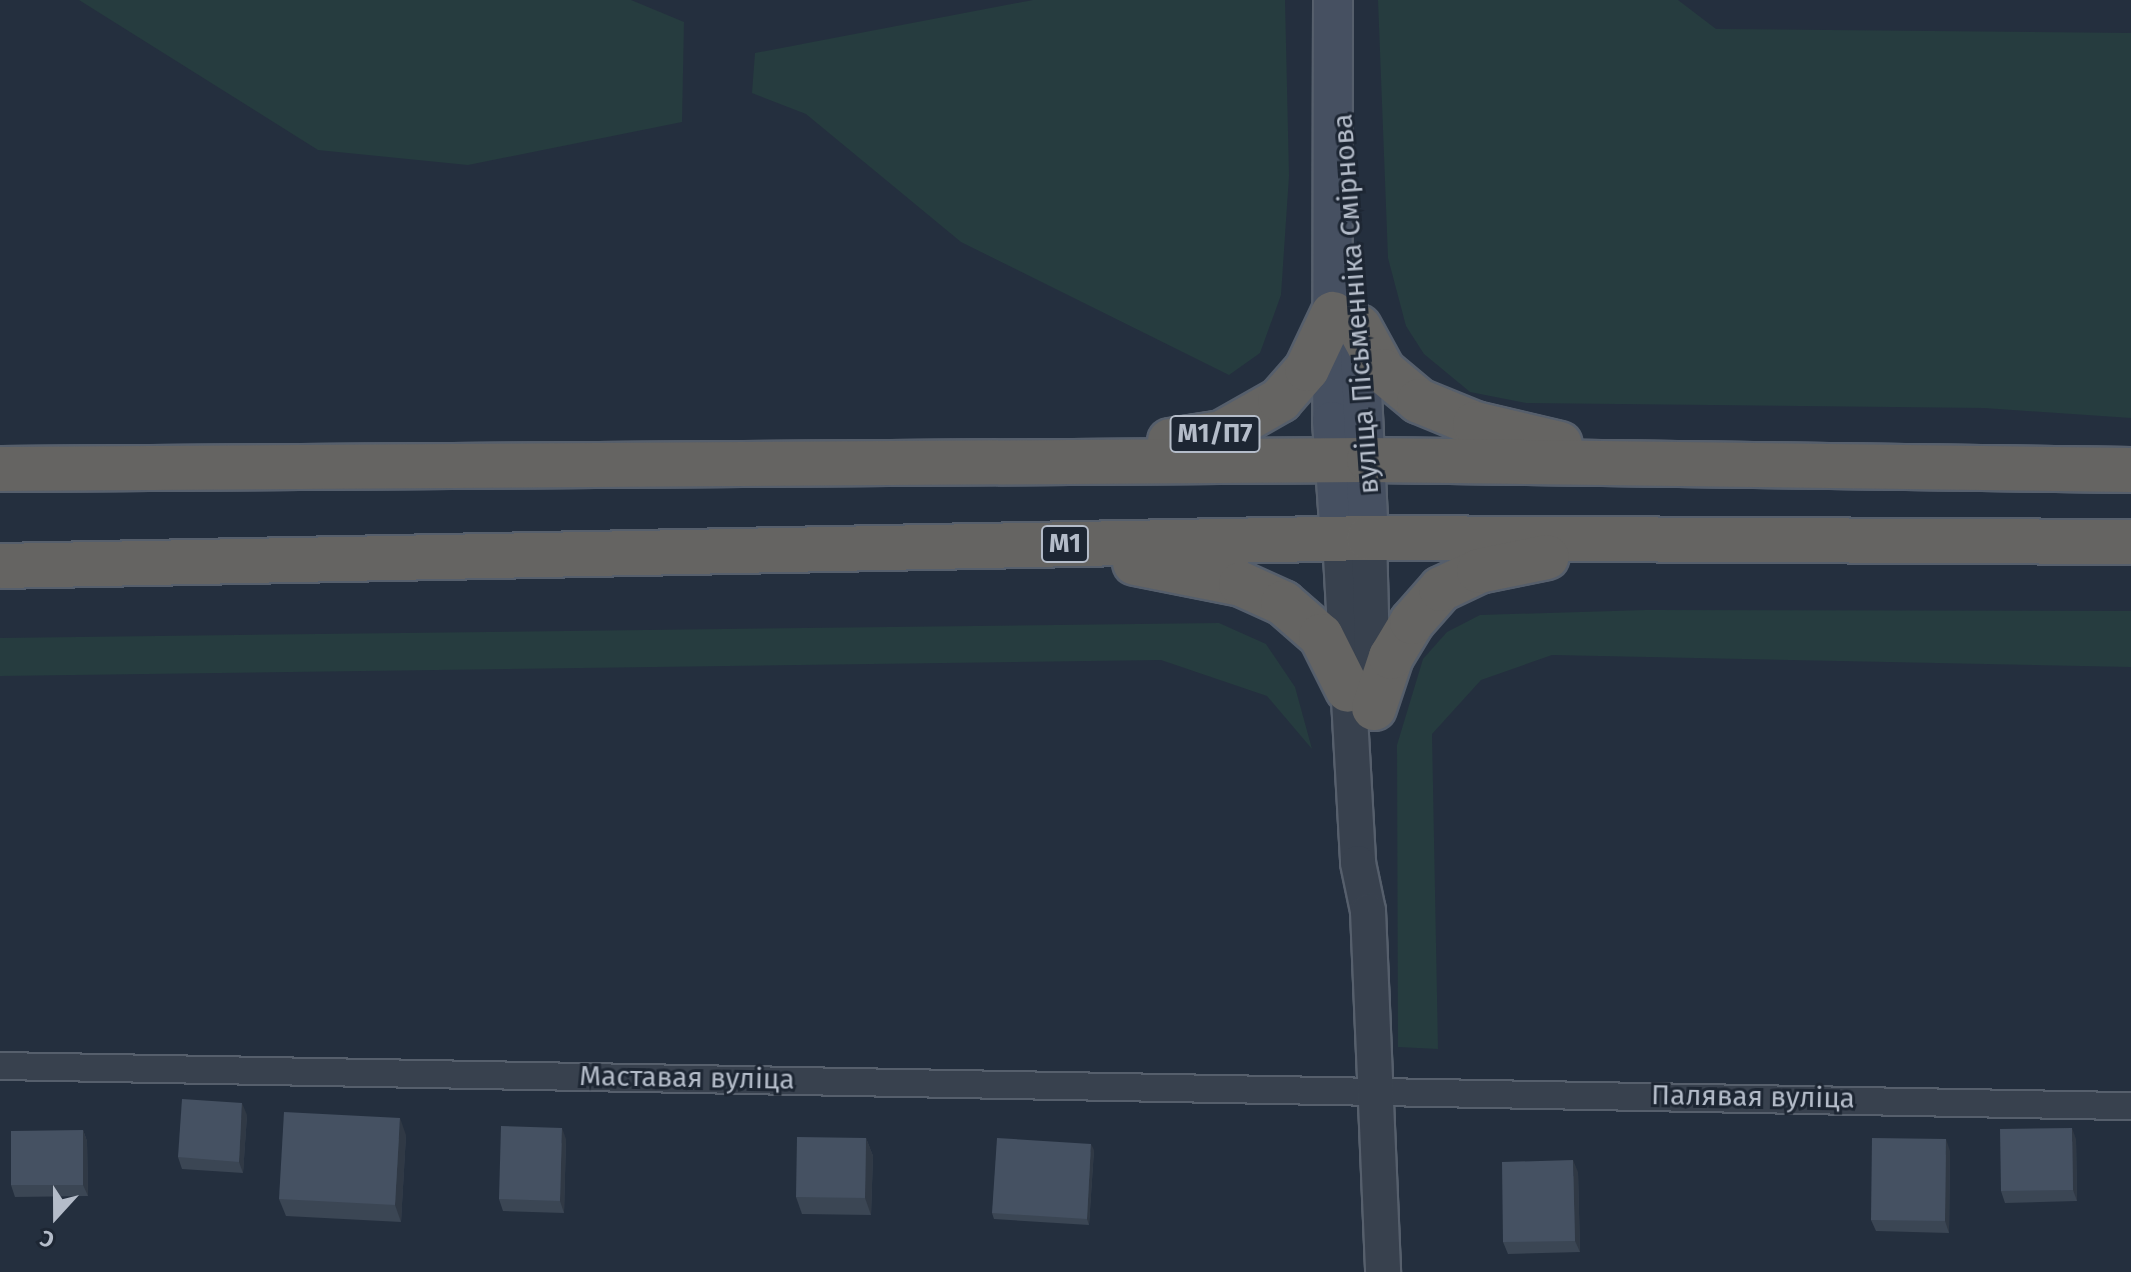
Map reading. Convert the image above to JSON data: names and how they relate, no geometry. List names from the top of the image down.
{
  "streets": {
    "highway": ["М1/П7", "М1"],
    "main road": ["вуліца Пісьменніка Смірнова"],
    "street": ["Маставая вуліца", "Палявая вуліца"]
  },
  "crossings": [
    ["вуліца Пісьменніка Смірнова", "М1/П7"],
    ["вуліца Пісьменніка Смірнова", "М1"],
    ["Маставая вуліца", "Палявая вуліца"]
  ],
  "north": "bottom"
}
